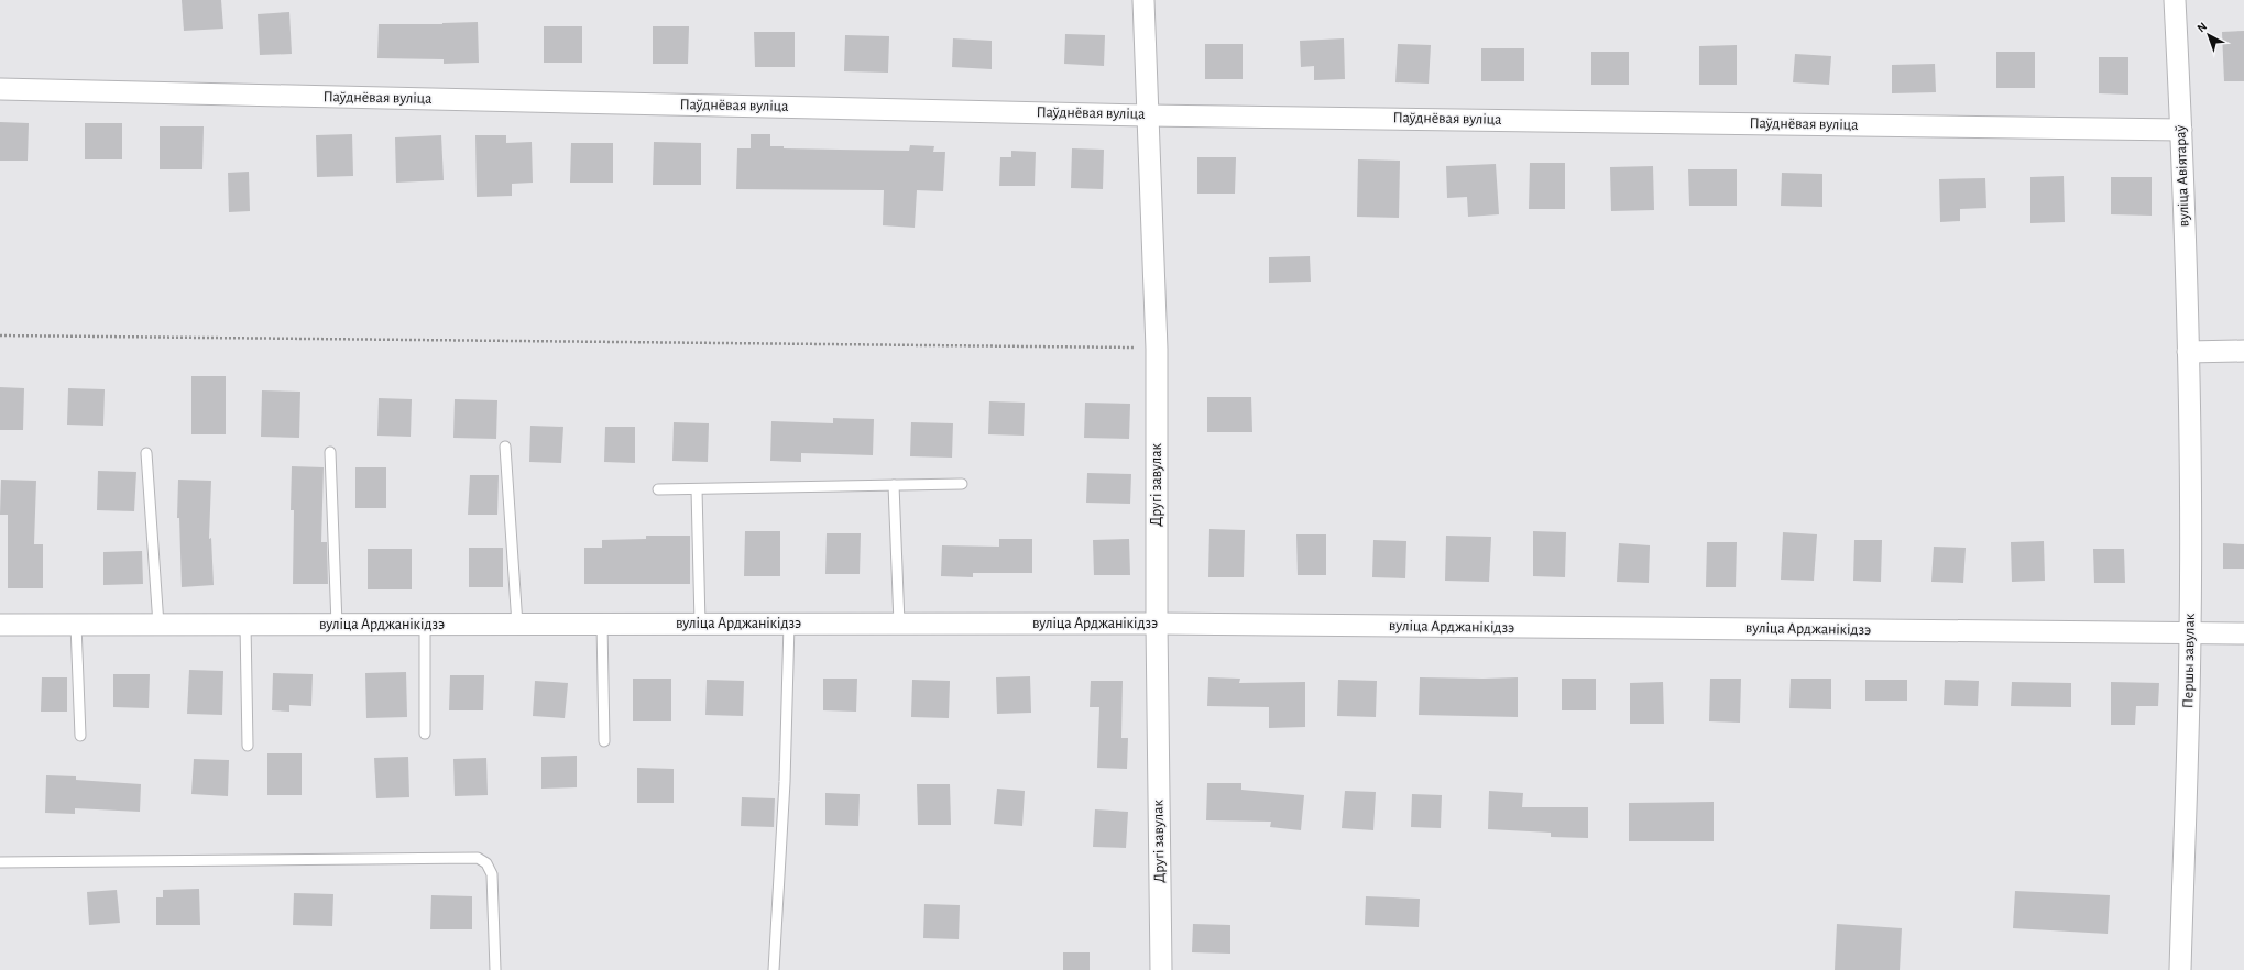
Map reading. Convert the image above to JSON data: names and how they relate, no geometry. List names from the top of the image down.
{
  "streets": {
    "street": [
      "Паўднёвая вуліца",
      "вуліца Авіятараў",
      "Другі завулак",
      "вуліца Арджанікідзэ",
      "Першы завулак"
    ]
  },
  "crossings": [
    ["Паўднёвая вуліца", "вуліца Авіятараў"],
    ["Паўднёвая вуліца", "Другі завулак"],
    ["вуліца Авіятараў", "Першы завулак"],
    ["Другі завулак", "вуліца Арджанікідзэ"],
    ["вуліца Арджанікідзэ", "Першы завулак"]
  ],
  "north": "top left"
}
